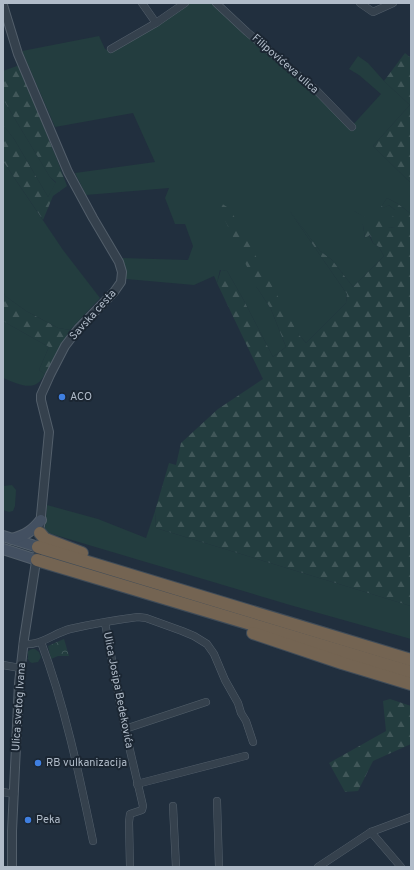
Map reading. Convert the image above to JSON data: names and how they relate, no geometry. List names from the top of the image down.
{
  "streets": {
    "street": [
      "Filipovićeva ulica",
      "Savska cesta",
      "Ulica Josipa Bedekovića",
      "Ulica svetog Ivana"
    ]
  },
  "crossings": [
    ["Savska cesta", "Ulica svetog Ivana"]
  ],
  "places": ["ACO", "RB vulkanizacija", "Peka"]
}
